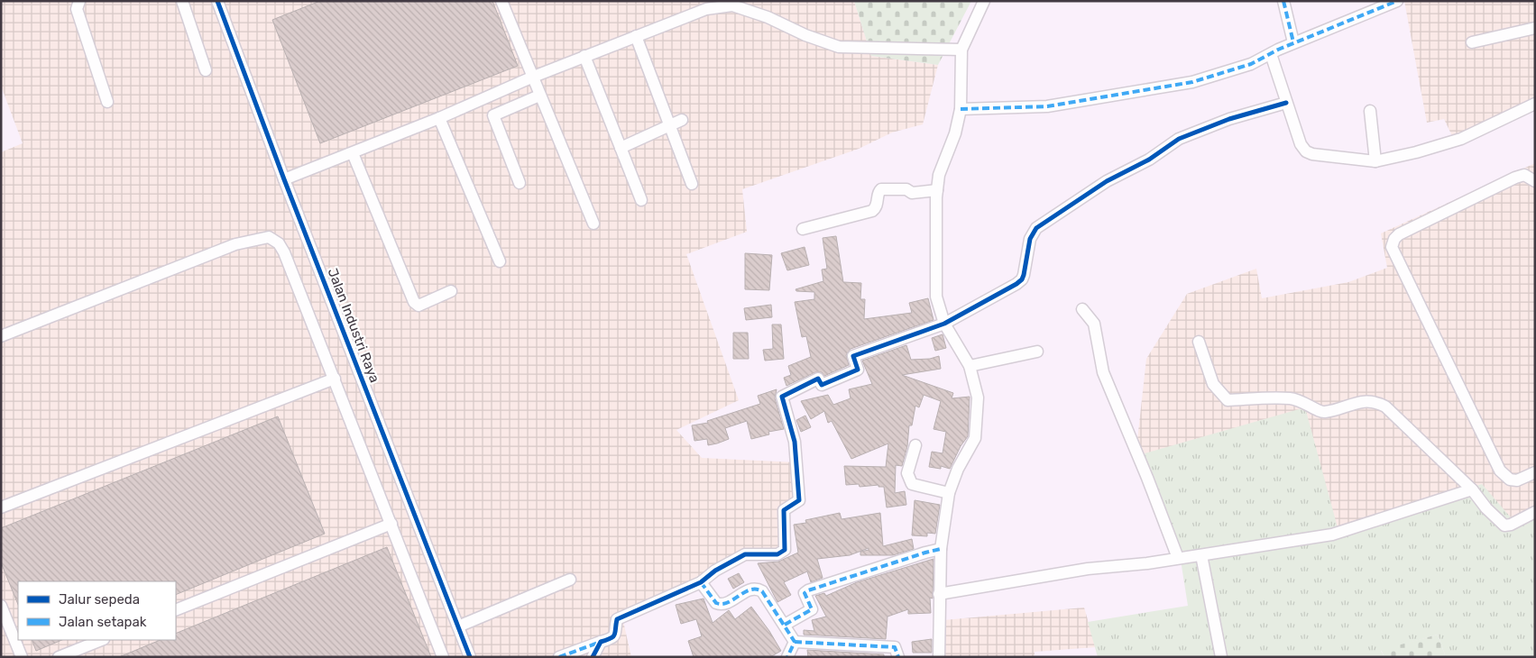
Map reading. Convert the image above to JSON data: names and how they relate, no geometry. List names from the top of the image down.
{
  "streets": {
    "street": ["Jalan Industri Raya"]
  },
  "legend": ["Jalur sepeda", "Jalan setapak"]
}
